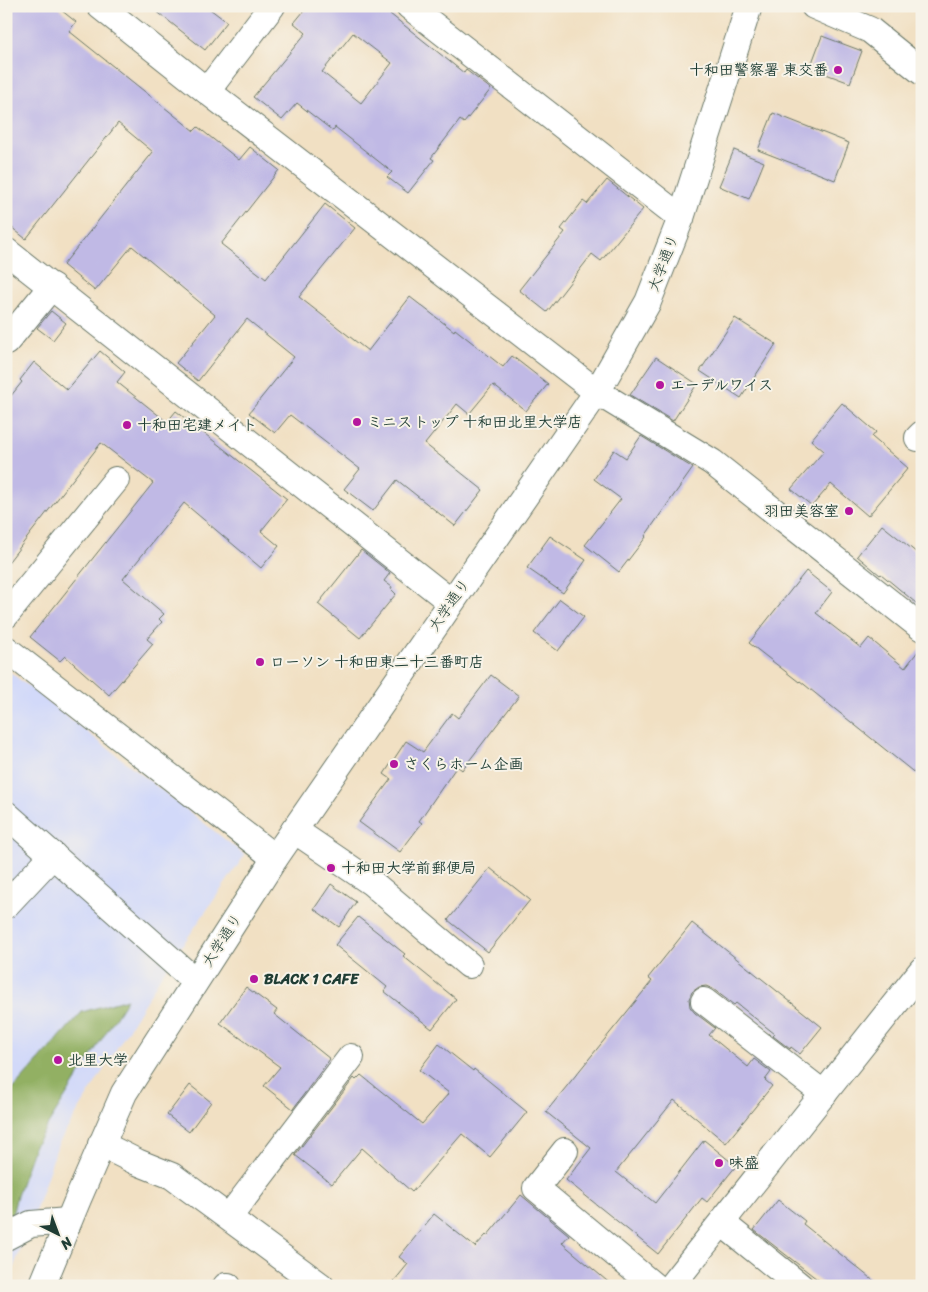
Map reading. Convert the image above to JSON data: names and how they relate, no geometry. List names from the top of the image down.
{
  "streets": {
    "street": ["大学通り"]
  },
  "places": [
    "十和田警察署 東交番",
    "エーデルワイス",
    "ミニストップ 十和田北里大学店",
    "十和田宅建メイト",
    "羽田美容室",
    "ローソン 十和田東二十三番町店",
    "さくらホーム企画",
    "十和田大学前郵便局",
    "BLACK 1 CAFE",
    "北里大学",
    "味盛"
  ],
  "north": "bottom right"
}
